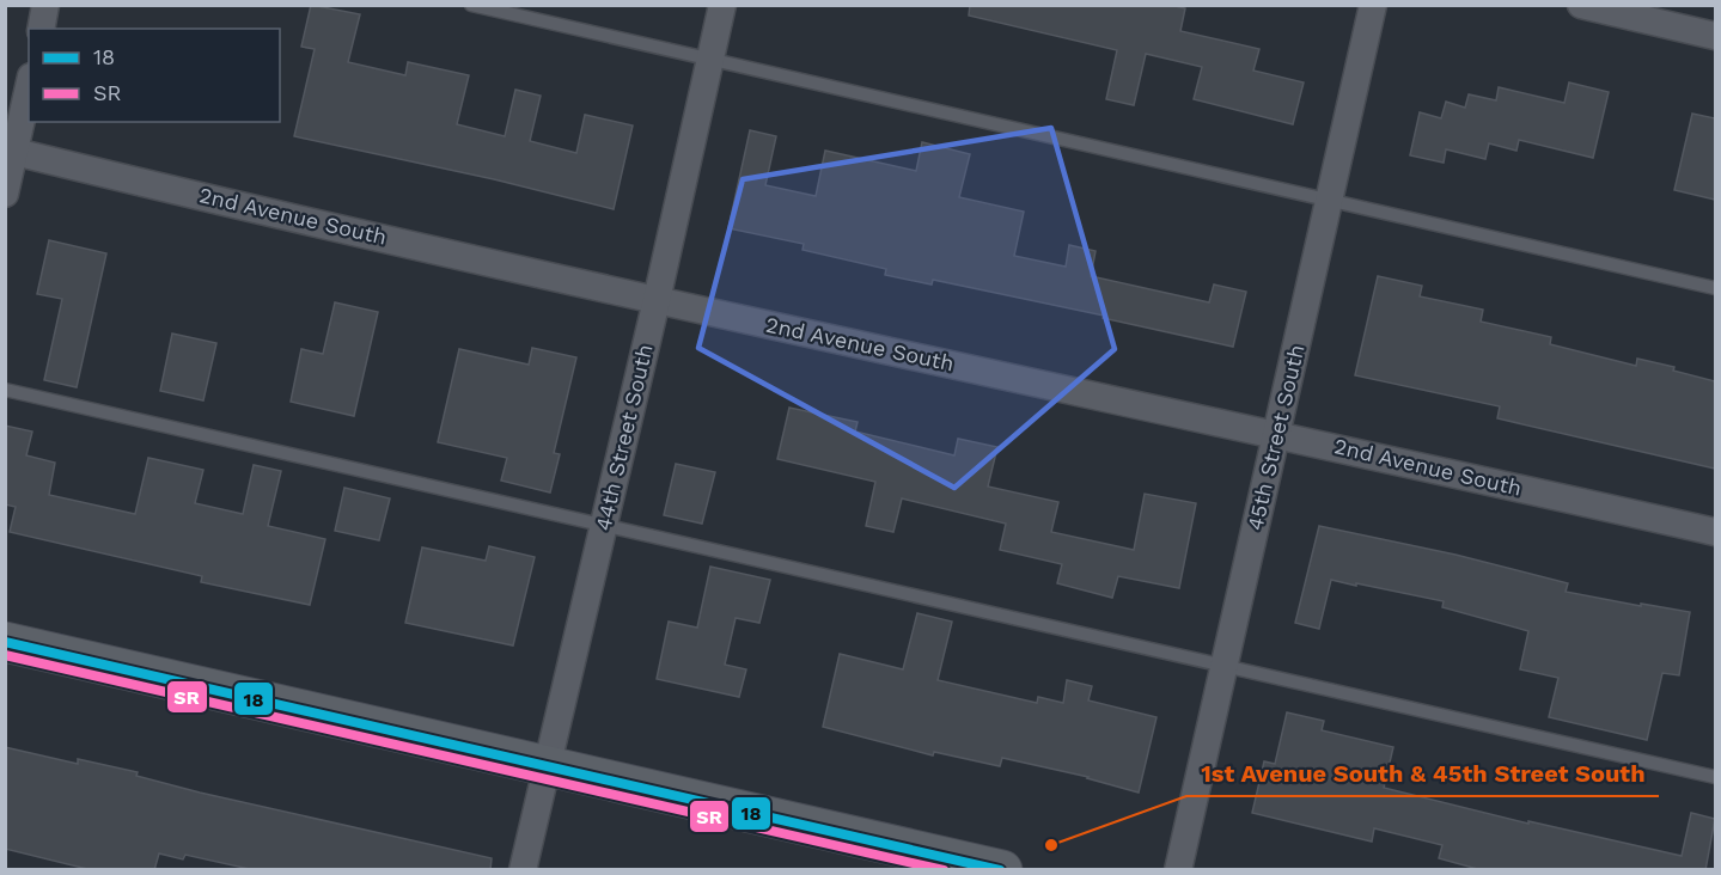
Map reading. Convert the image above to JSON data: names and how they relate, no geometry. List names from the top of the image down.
{
  "streets": {
    "street": ["2nd Avenue South", "44th Street South", "45th Street South"]
  },
  "crossings": [
    ["2nd Avenue South", "44th Street South"],
    ["2nd Avenue South", "45th Street South"]
  ],
  "places": ["1st Avenue South & 45th Street South"],
  "lines": ["transit line 18", "transit line SR"],
  "legend": ["18", "SR"]
}
